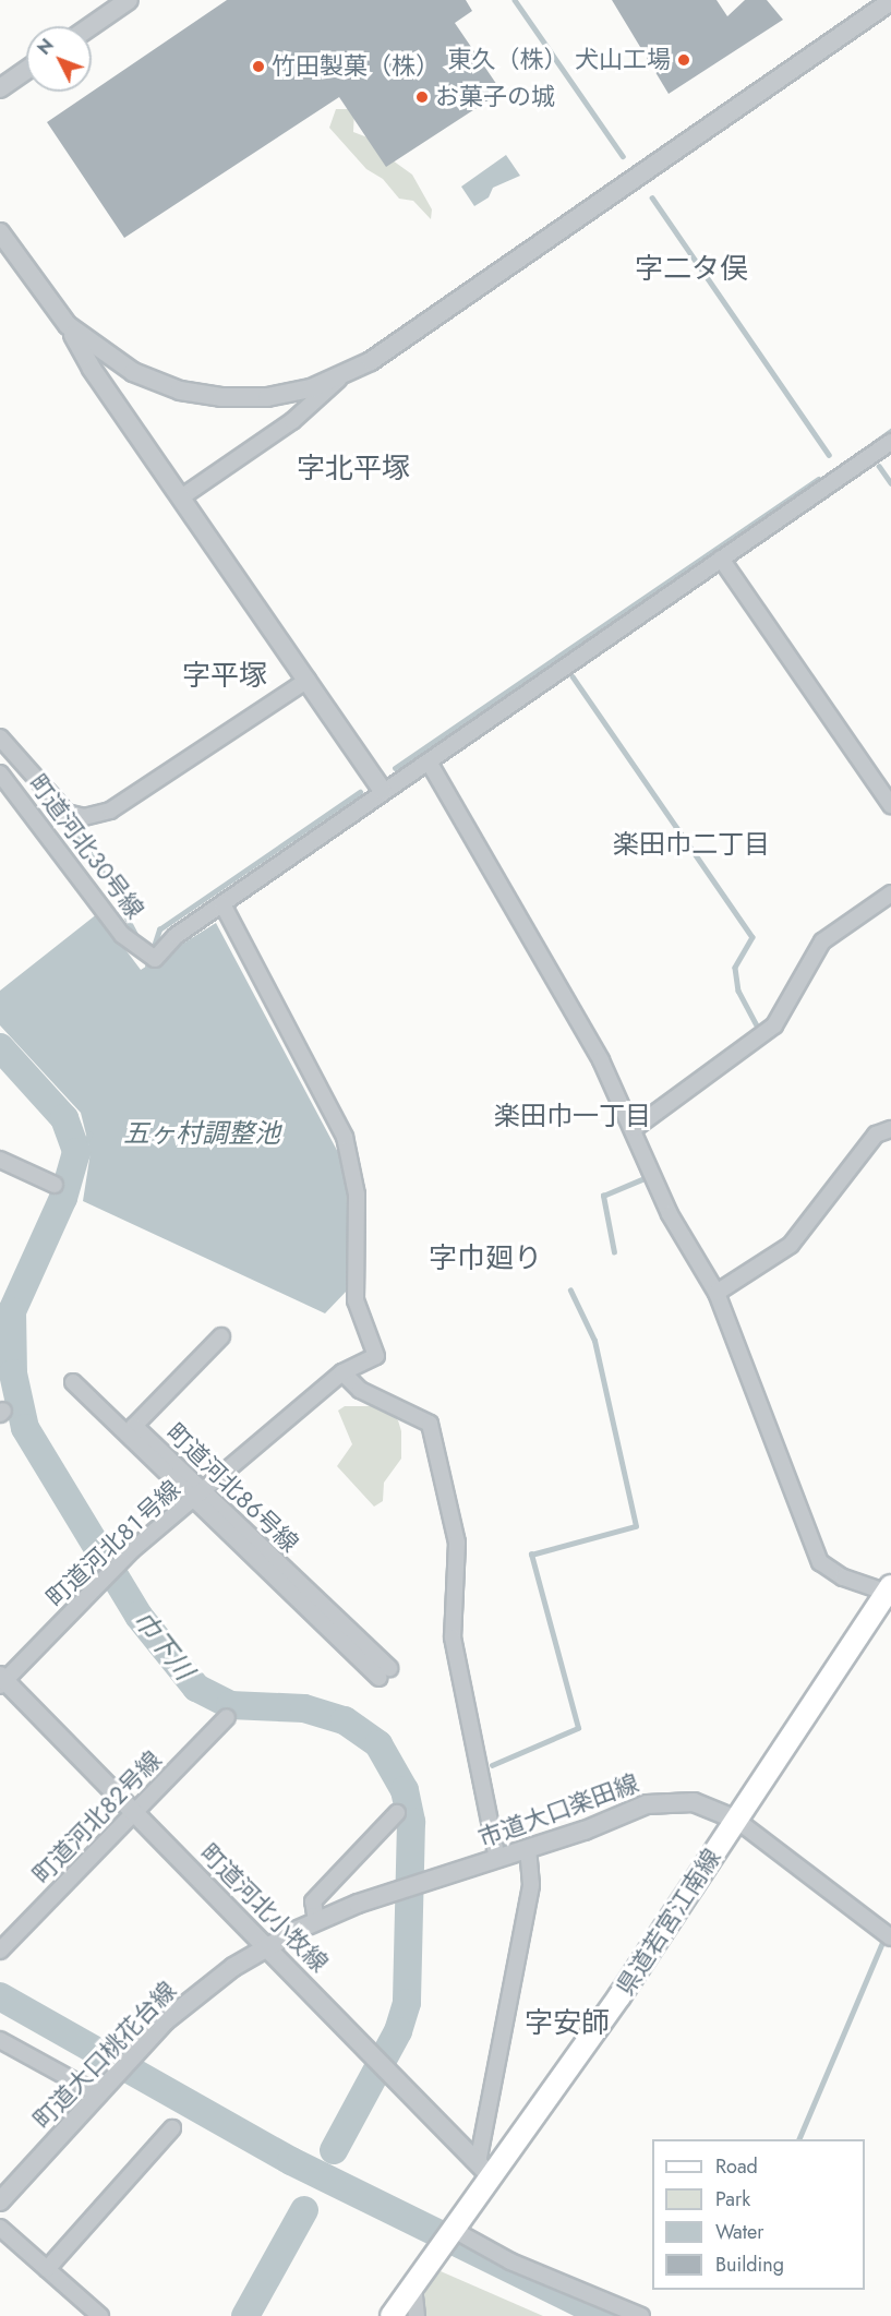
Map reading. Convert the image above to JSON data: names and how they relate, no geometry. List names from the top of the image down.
{
  "streets": {
    "main road": ["県道若宮江南線"],
    "street": [
      "町道河北３０号線",
      "町道河北８６号線",
      "町道河北８１号線",
      "市道大口楽田線",
      "町道河北８２号線",
      "町道河北小牧線",
      "町道大口桃花台線"
    ]
  },
  "crossings": [
    ["町道河北３０号線", "町道河北８１号線"],
    ["町道河北８６号線", "町道河北８１号線"],
    ["町道河北８１号線", "町道河北小牧線"],
    ["市道大口楽田線", "県道若宮江南線"],
    ["市道大口楽田線", "町道大口桃花台線"],
    ["町道河北８２号線", "町道河北小牧線"],
    ["町道河北小牧線", "県道若宮江南線"],
    ["町道河北小牧線", "町道大口桃花台線"]
  ],
  "districts": [
    "字二タ俣",
    "字北平塚",
    "字平塚",
    "楽田巾二丁目",
    "楽田巾一丁目",
    "字巾廻り",
    "字安師"
  ],
  "water": ["五ヶ村調整池", "巾下川"],
  "places": ["東久（株） 犬山工場", "竹田製菓（株）", "お菓子の城"],
  "legend": [
    "Road",
    "Park",
    "Water",
    "Building"
  ],
  "north": "top left"
}
